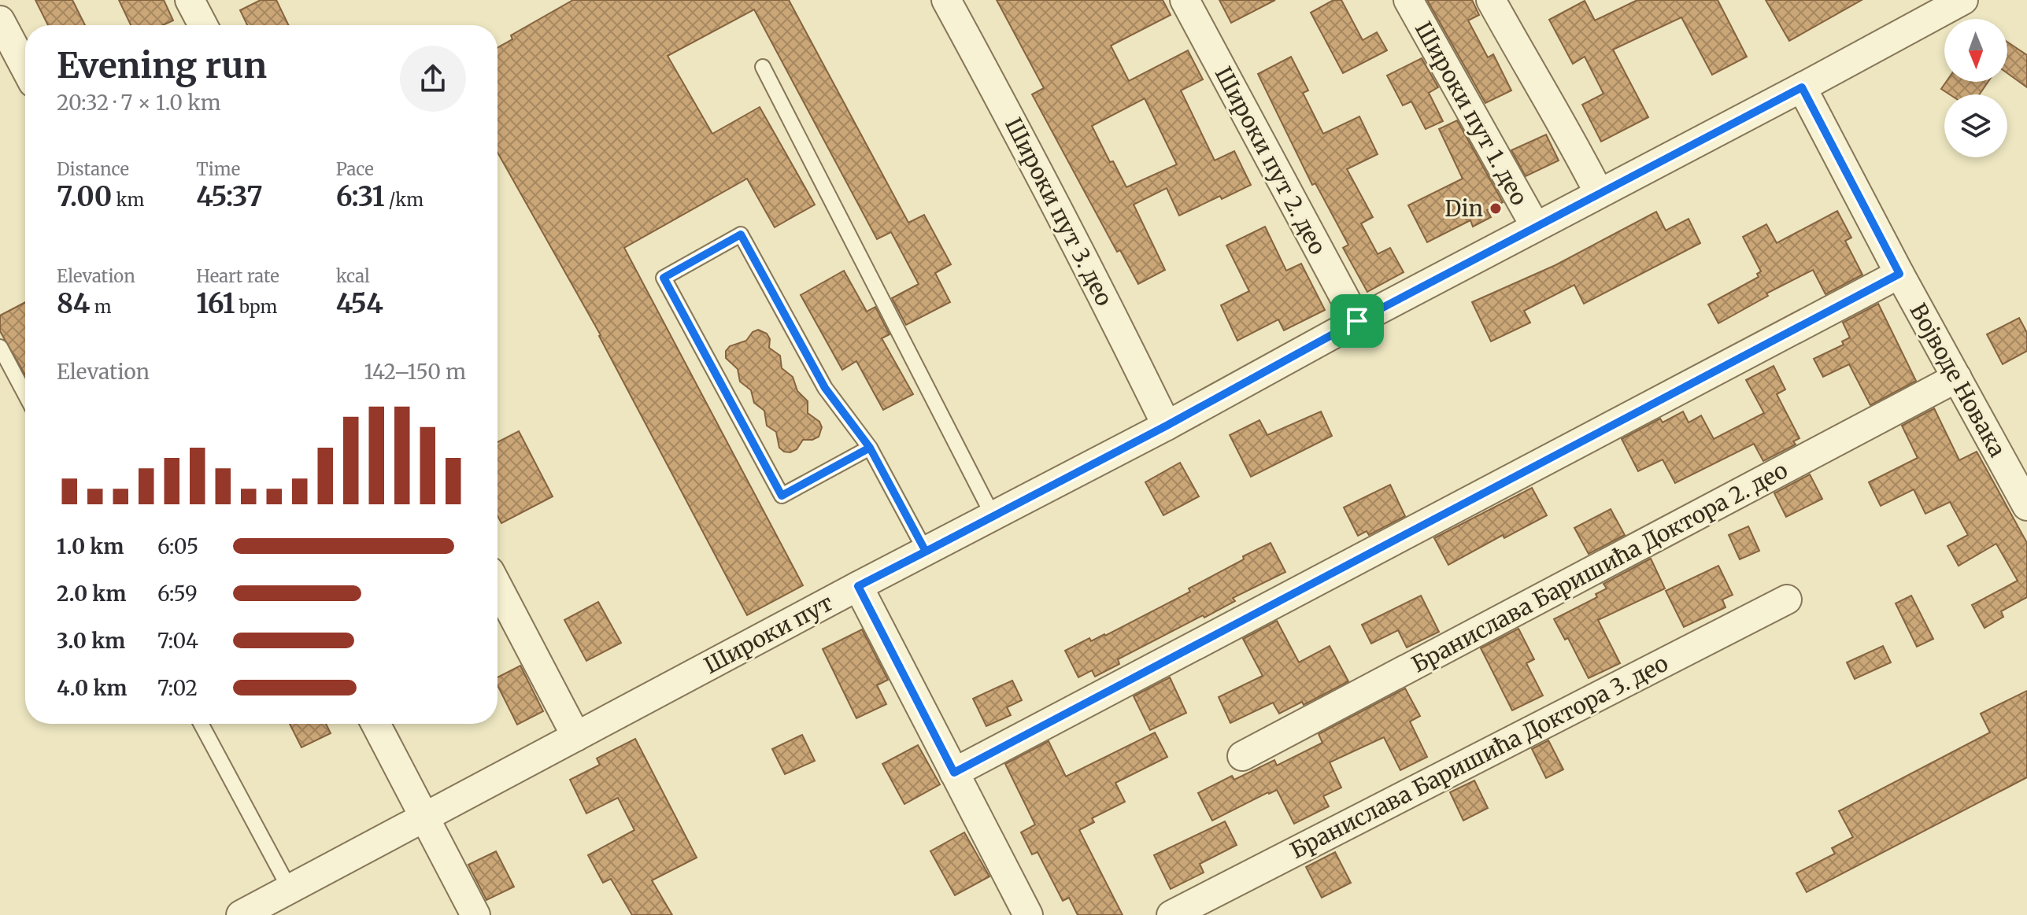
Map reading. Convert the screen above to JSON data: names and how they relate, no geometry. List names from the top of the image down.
{
  "streets": {
    "street": [
      "Широки пут 1. део",
      "Широки пут 2. део",
      "Широки пут 3. део",
      "Војводе Новака",
      "Бранислава Баришића Доктора 2. део",
      "Широки пут",
      "Бранислава Баришића Доктора 3. део"
    ]
  },
  "crossings": [
    ["Широки пут 1. део", "Широки пут"],
    ["Широки пут 2. део", "Широки пут"],
    ["Широки пут 3. део", "Широки пут"],
    ["Војводе Новака", "Бранислава Баришића Доктора 2. део"],
    ["Војводе Новака", "Широки пут"]
  ],
  "places": ["Din"],
  "north": "bottom",
  "page": {
    "heading": ["Evening run", "20:32 · 7 × 1.0 km"],
    "stats": [
      ["Distance", "7.00 km"],
      ["Time", "45:37"],
      ["Pace", "6:31 /km"],
      ["Elevation", "84 m"],
      ["Heart rate", "161 bpm"],
      ["kcal", "454"]
    ],
    "chart": ["Elevation", "142–150 m"],
    "list": [
      {
        "name": "1.0 km",
        "note": "6:05"
      },
      {
        "name": "2.0 km",
        "note": "6:59"
      },
      {
        "name": "3.0 km",
        "note": "7:04"
      },
      {
        "name": "4.0 km",
        "note": "7:02"
      }
    ]
  }
}
